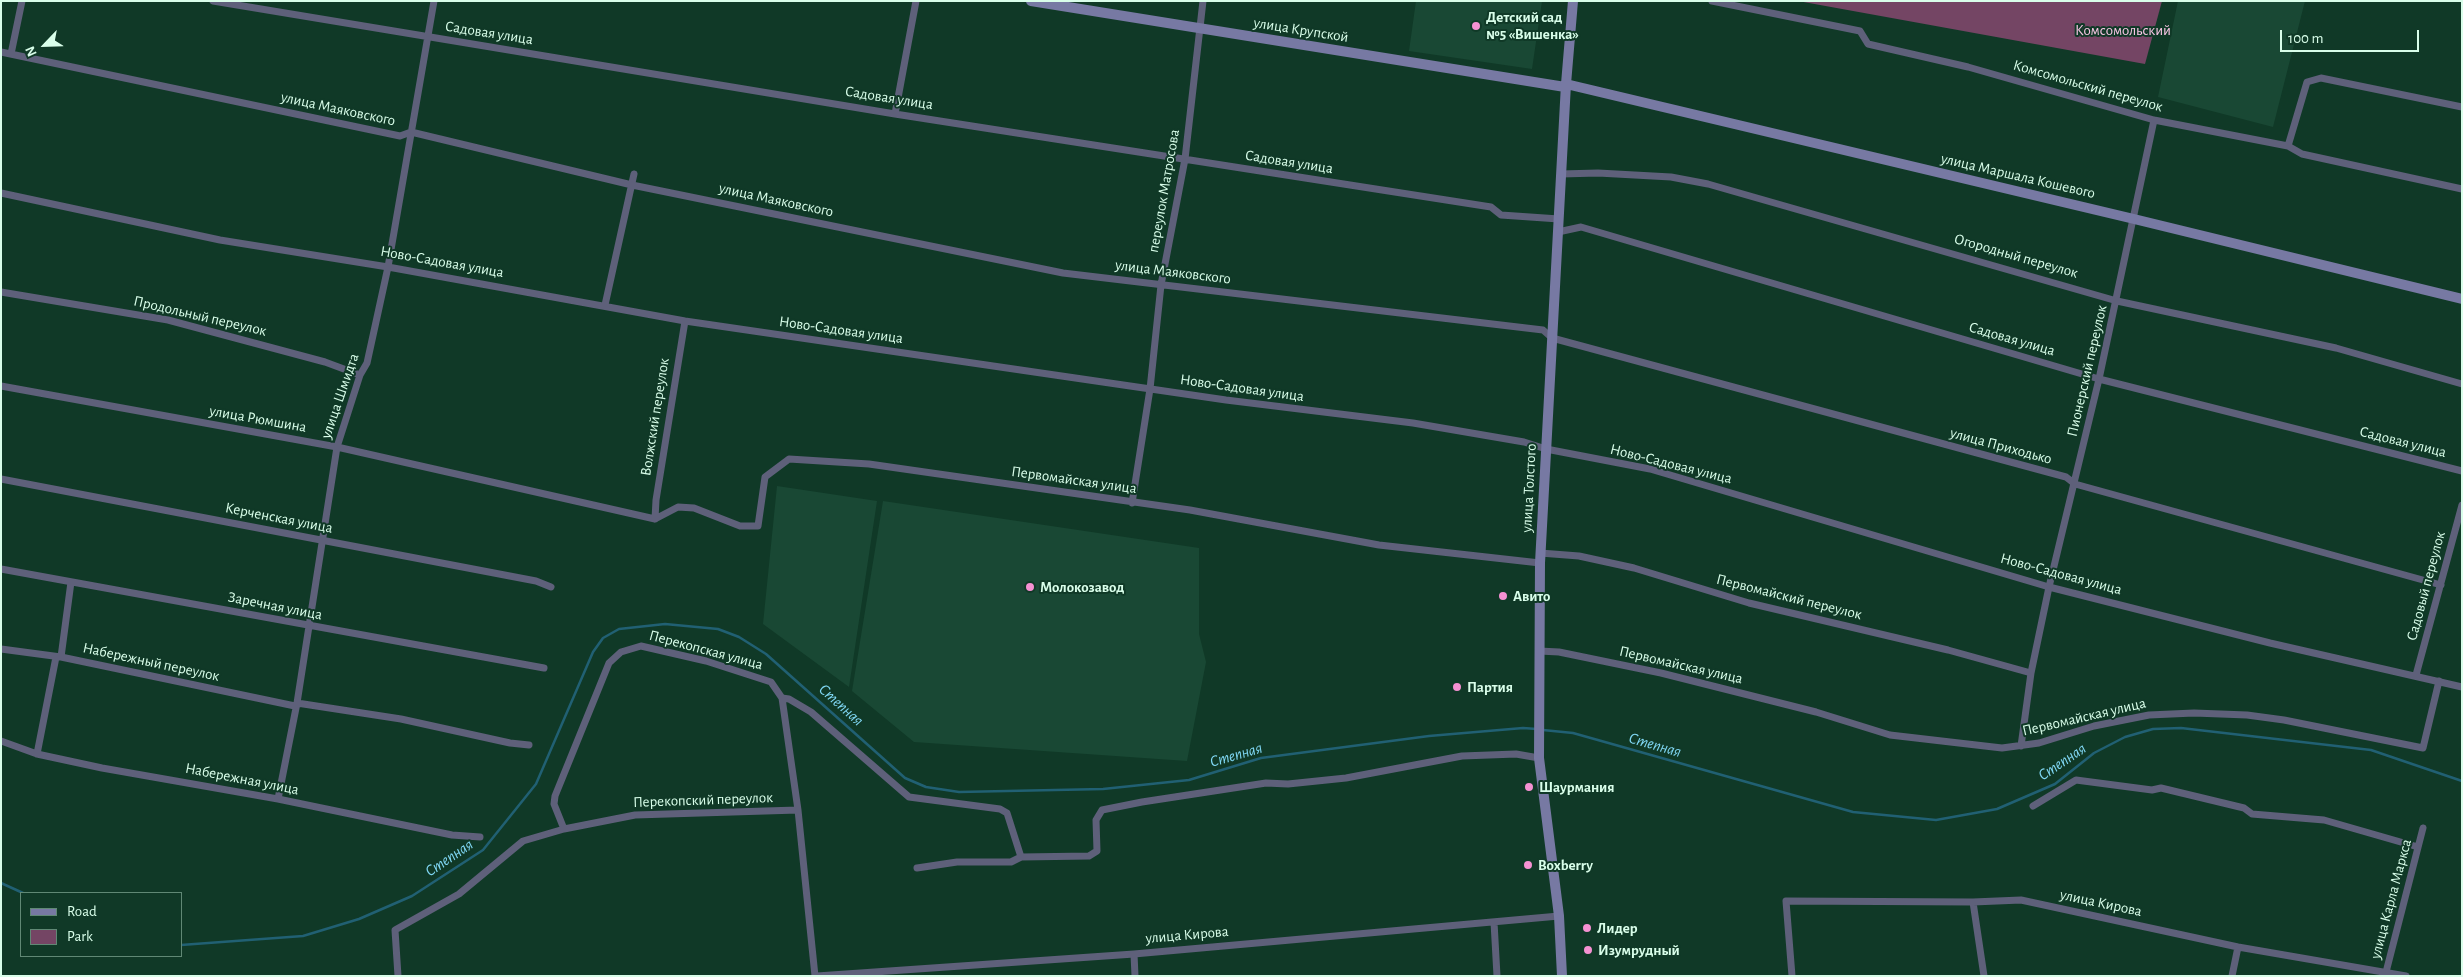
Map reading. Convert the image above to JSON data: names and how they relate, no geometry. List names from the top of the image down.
{
  "streets": {
    "main road": ["улица Крупской", "улица Маршала Кошевого", "улица Толстого"],
    "street": [
      "Садовая улица",
      "Комсомольский переулок",
      "улица Маяковского",
      "переулок Матросова",
      "Огородный переулок",
      "Ново-Садовая улица",
      "Продольный переулок",
      "Пионерский переулок",
      "улица Шмидта",
      "Волжский переулок",
      "улица Рюмшина",
      "улица Приходько",
      "Первомайская улица",
      "Керченская улица",
      "Садовый переулок",
      "Первомайский переулок",
      "Заречная улица",
      "Перекопская улица",
      "Набережный переулок",
      "Набережная улица",
      "Перекопский переулок",
      "улица Карла Маркса",
      "улица Кирова"
    ]
  },
  "crossings": [
    ["улица Крупской", "улица Маршала Кошевого"],
    ["улица Крупской", "переулок Матросова"],
    ["улица Крупской", "улица Толстого"],
    ["Садовая улица", "переулок Матросова"],
    ["Садовая улица", "Пионерский переулок"],
    ["Садовая улица", "улица Шмидта"],
    ["Садовая улица", "улица Толстого"],
    ["Комсомольский переулок", "Пионерский переулок"],
    ["улица Маяковского", "переулок Матросова"],
    ["улица Маяковского", "улица Шмидта"],
    ["улица Маяковского", "улица Приходько"],
    ["улица Маяковского", "улица Толстого"],
    ["улица Маршала Кошевого", "Пионерский переулок"],
    ["улица Маршала Кошевого", "улица Толстого"],
    ["переулок Матросова", "Ново-Садовая улица"],
    ["переулок Матросова", "Первомайская улица"],
    ["Огородный переулок", "Пионерский переулок"],
    ["Огородный переулок", "улица Толстого"],
    ["Ново-Садовая улица", "Пионерский переулок"],
    ["Ново-Садовая улица", "улица Шмидта"],
    ["Ново-Садовая улица", "Волжский переулок"],
    ["Ново-Садовая улица", "Первомайская улица"],
    ["Ново-Садовая улица", "улица Толстого"],
    ["Ново-Садовая улица", "Садовый переулок"],
    ["Продольный переулок", "улица Шмидта"],
    ["Пионерский переулок", "улица Приходько"],
    ["Пионерский переулок", "Первомайская улица"],
    ["Пионерский переулок", "Первомайский переулок"],
    ["улица Шмидта", "улица Рюмшина"],
    ["улица Шмидта", "Керченская улица"],
    ["улица Шмидта", "Заречная улица"],
    ["улица Шмидта", "Набережный переулок"],
    ["улица Шмидта", "Набережная улица"],
    ["Волжский переулок", "улица Рюмшина"],
    ["Волжский переулок", "Первомайская улица"],
    ["улица Рюмшина", "Первомайская улица"],
    ["улица Приходько", "улица Толстого"],
    ["улица Приходько", "Садовый переулок"],
    ["Первомайская улица", "улица Толстого"],
    ["Первомайская улица", "Первомайский переулок"],
    ["улица Толстого", "Первомайский переулок"],
    ["улица Толстого", "улица Кирова"],
    ["Перекопская улица", "Перекопский переулок"],
    ["улица Карла Маркса", "улица Кирова"]
  ],
  "water": ["Степная"],
  "parks": ["Комсомольский"],
  "places": [
    "Детский сад №5 «Вишенка»",
    "Молокозавод",
    "Авито",
    "Партия",
    "Шаурмания",
    "Boxberry",
    "Лидер",
    "Изумрудный"
  ],
  "legend": ["Road", "Park"],
  "scale_bar": "100 m",
  "north": "bottom left"
}
